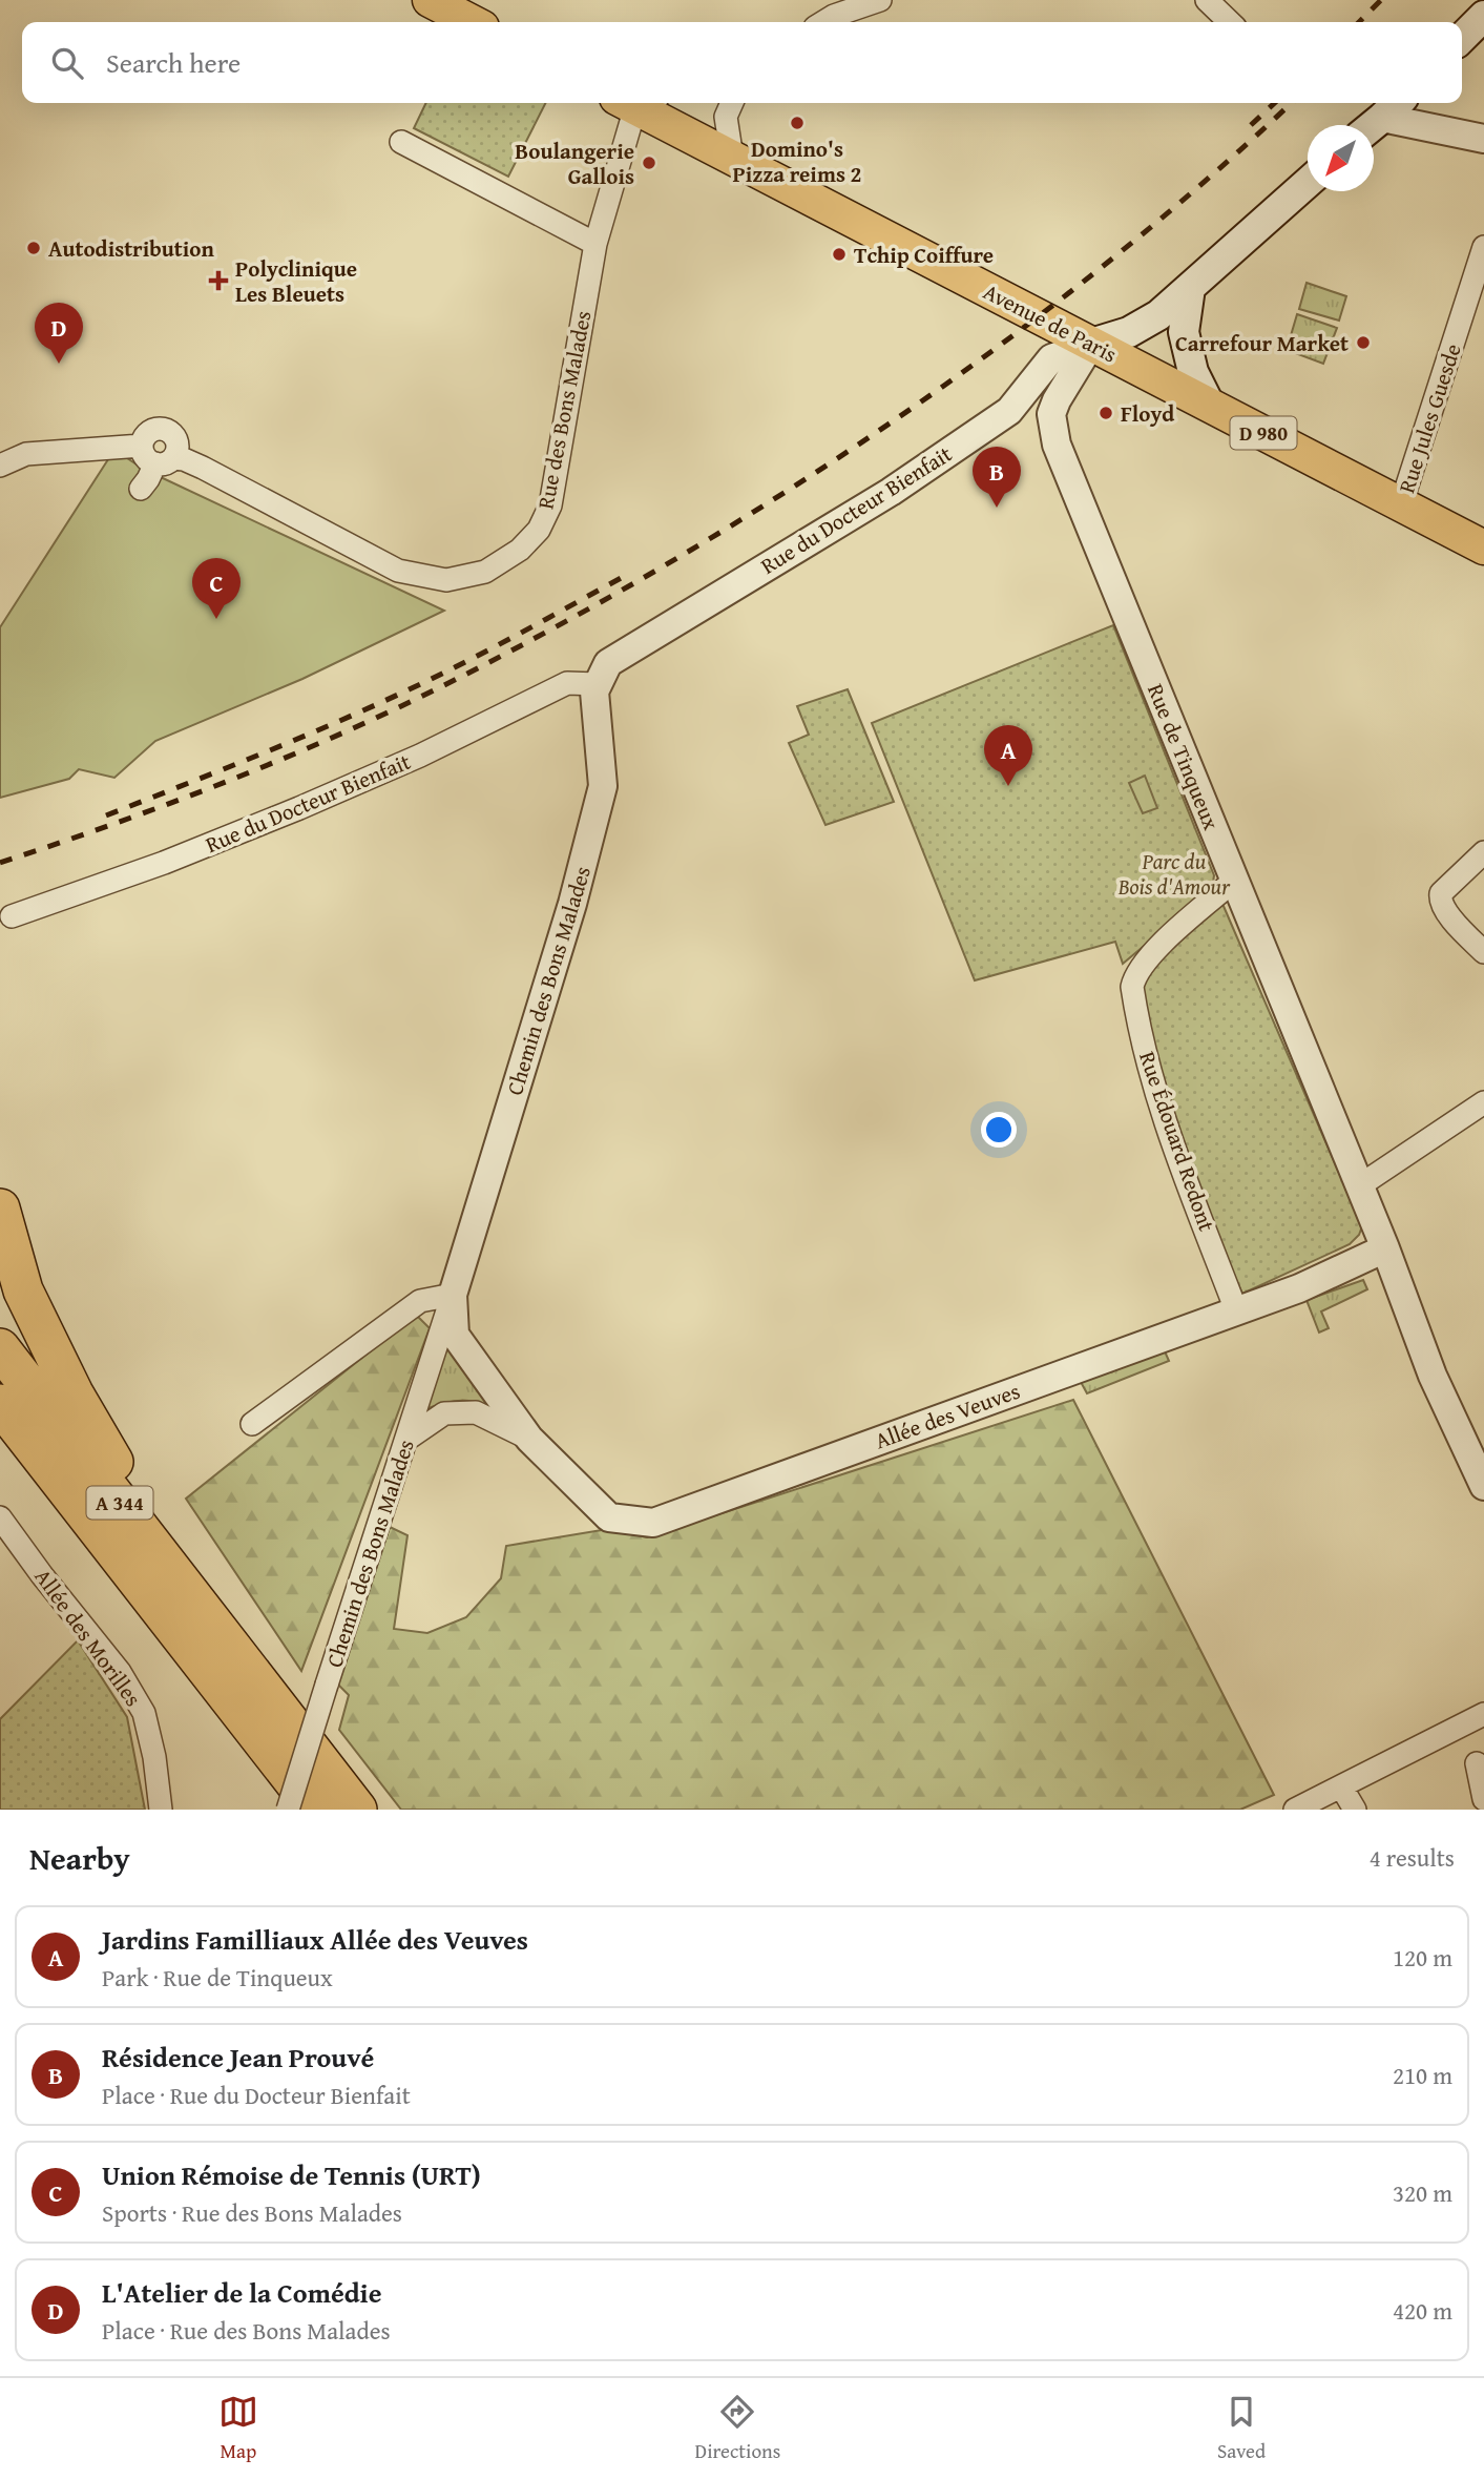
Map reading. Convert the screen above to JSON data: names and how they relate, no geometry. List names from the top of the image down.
{
  "streets": {
    "highway": ["A 344"],
    "main road": ["Avenue de Paris", "D 980"],
    "street": [
      "Rue des Bons Malades",
      "Rue Jules Guesde",
      "Rue du Docteur Bienfait",
      "Rue de Tinqueux",
      "Chemin des Bons Malades",
      "Rue Édouard Redont",
      "Allée des Veuves",
      "Allée des Morilles"
    ]
  },
  "crossings": [
    ["Avenue de Paris", "Rue Jules Guesde"],
    ["Avenue de Paris", "Rue du Docteur Bienfait"],
    ["Rue du Docteur Bienfait", "Chemin des Bons Malades"],
    ["Rue de Tinqueux", "Rue Édouard Redont"],
    ["Rue de Tinqueux", "Allée des Veuves"],
    ["Chemin des Bons Malades", "Allée des Veuves"],
    ["Rue Édouard Redont", "Allée des Veuves"]
  ],
  "parks": ["Parc du Bois d'Amour"],
  "places": {
    "other": [
      "Domino's Pizza reims 2",
      "Boulangerie Gallois",
      "Autodistribution",
      "Tchip Coiffure",
      "Carrefour Market",
      "Floyd"
    ],
    "health": ["Polyclinique Les Bleuets"]
  },
  "north": "bottom left",
  "page": {
    "search": "Search here",
    "pins": [
      "D",
      "B",
      "C",
      "A"
    ],
    "heading": ["Nearby", "4 results"],
    "list": [
      {
        "mark": "A",
        "name": "Jardins Familliaux Allée des Veuves",
        "note": "Park · Rue de Tinqueux",
        "value": "120 m"
      },
      {
        "mark": "B",
        "name": "Résidence Jean Prouvé",
        "note": "Place · Rue du Docteur Bienfait",
        "value": "210 m"
      },
      {
        "mark": "C",
        "name": "Union Rémoise de Tennis (URT)",
        "note": "Sports · Rue des Bons Malades",
        "value": "320 m"
      },
      {
        "mark": "D",
        "name": "L'Atelier de la Comédie",
        "note": "Place · Rue des Bons Malades",
        "value": "420 m"
      }
    ],
    "nav": ["Map", "Directions", "Saved"]
  }
}
